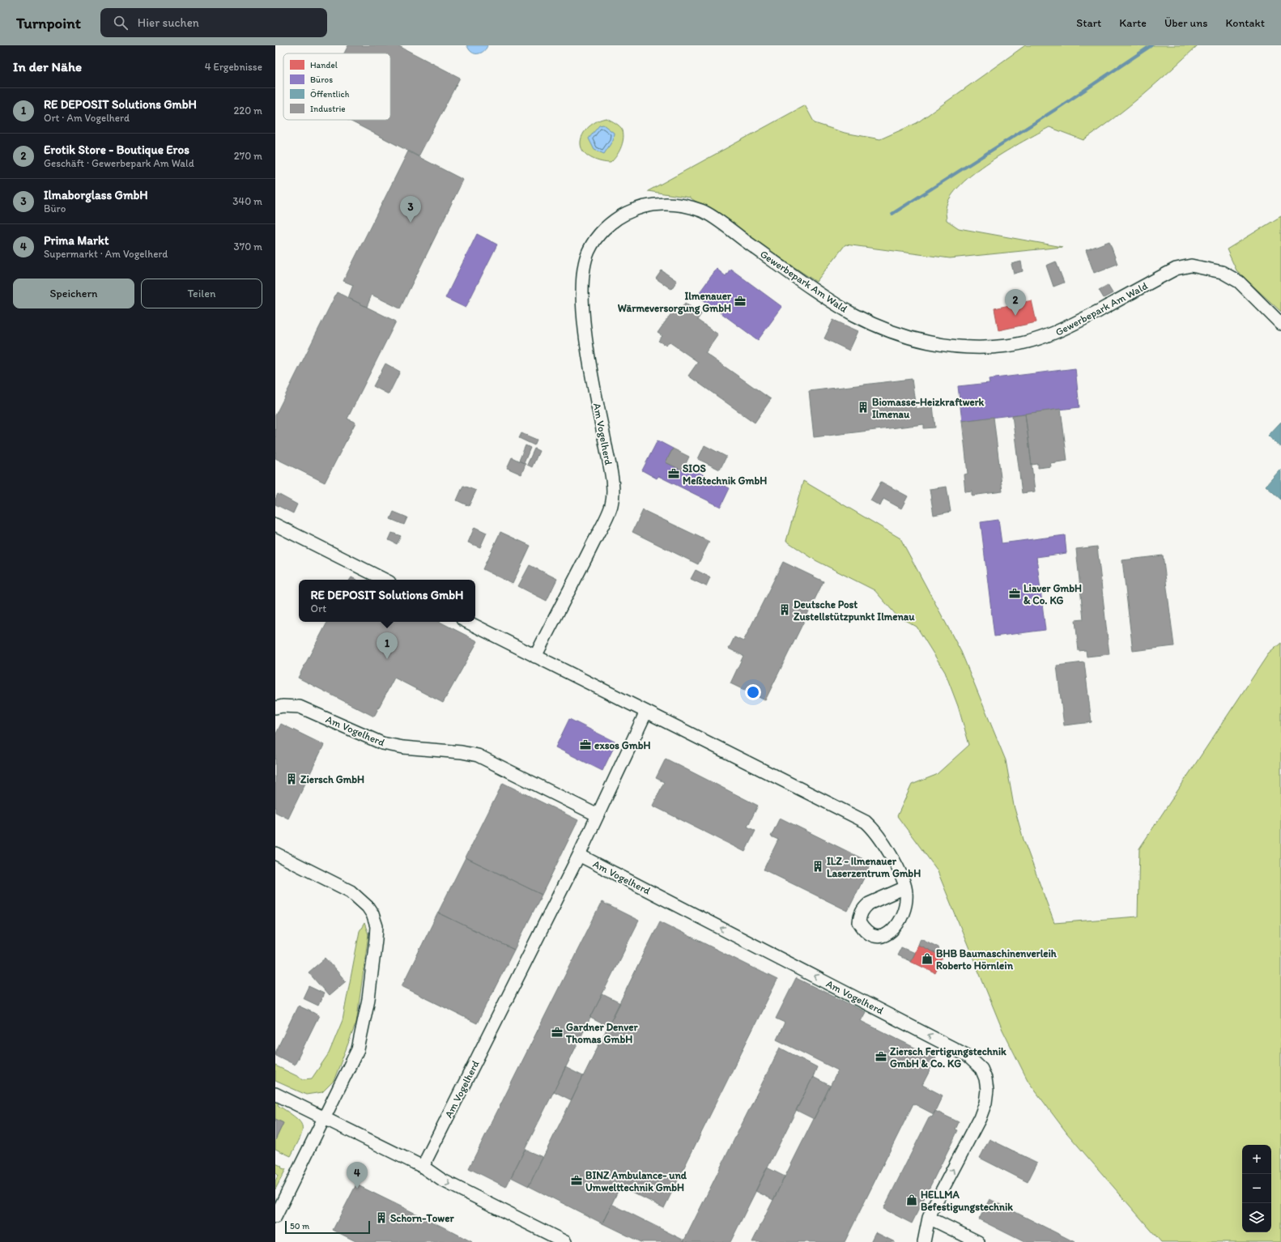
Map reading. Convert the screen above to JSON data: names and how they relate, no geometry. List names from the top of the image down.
{
  "streets": {
    "street": ["Gewerbepark Am Wald", "Am Vogelherd"]
  },
  "crossings": [
    ["Gewerbepark Am Wald", "Am Vogelherd"]
  ],
  "places": {
    "office": [
      "Ilmenauer Wärmeversorgung GmbH",
      "SIOS Meßtechnik GmbH",
      "Liaver GmbH & Co. KG",
      "exsos GmbH",
      "Gardner Denver Thomas GmbH",
      "Ziersch Fertigungstechnik GmbH & Co. KG",
      "BINZ Ambulance- und Umwelttechnik GmbH"
    ],
    "building": [
      "Biomasse-Heizkraftwerk Ilmenau",
      "Deutsche Post Zustellstützpunkt Ilmenau",
      "Ziersch GmbH",
      "ILZ - Ilmenauer Laserzentrum GmbH",
      "Schorn-Tower"
    ],
    "shop": ["BHB Baumaschinenverleih Roberto Hörnlein", "HELLMA Befestigungstechnik"]
  },
  "legend": [
    "Handel",
    "Büros",
    "Öffentlich",
    "Industrie"
  ],
  "scale_bar": "50 m",
  "page": {
    "header": "Turnpoint",
    "search": "Hier suchen",
    "nav": [
      "Start",
      "Karte",
      "Über uns",
      "Kontakt"
    ],
    "heading": ["In der Nähe", "4 Ergebnisse"],
    "list": [
      {
        "mark": "1",
        "name": "RE DEPOSIT Solutions GmbH",
        "note": "Ort · Am Vogelherd",
        "value": "220 m"
      },
      {
        "mark": "2",
        "name": "Erotik Store - Boutique Eros",
        "note": "Geschäft · Gewerbepark Am Wald",
        "value": "270 m"
      },
      {
        "mark": "3",
        "name": "Ilmaborglass GmbH",
        "note": "Büro",
        "value": "340 m"
      },
      {
        "mark": "4",
        "name": "Prima Markt",
        "note": "Supermarkt · Am Vogelherd",
        "value": "370 m"
      }
    ],
    "pins": [
      "3",
      "2",
      "1",
      "4"
    ],
    "buttons": ["Speichern", "Teilen"],
    "popup": ["RE DEPOSIT Solutions GmbH", "Ort"],
    "map_buttons": ["+", "−"],
    "scale": "50 m"
  }
}
